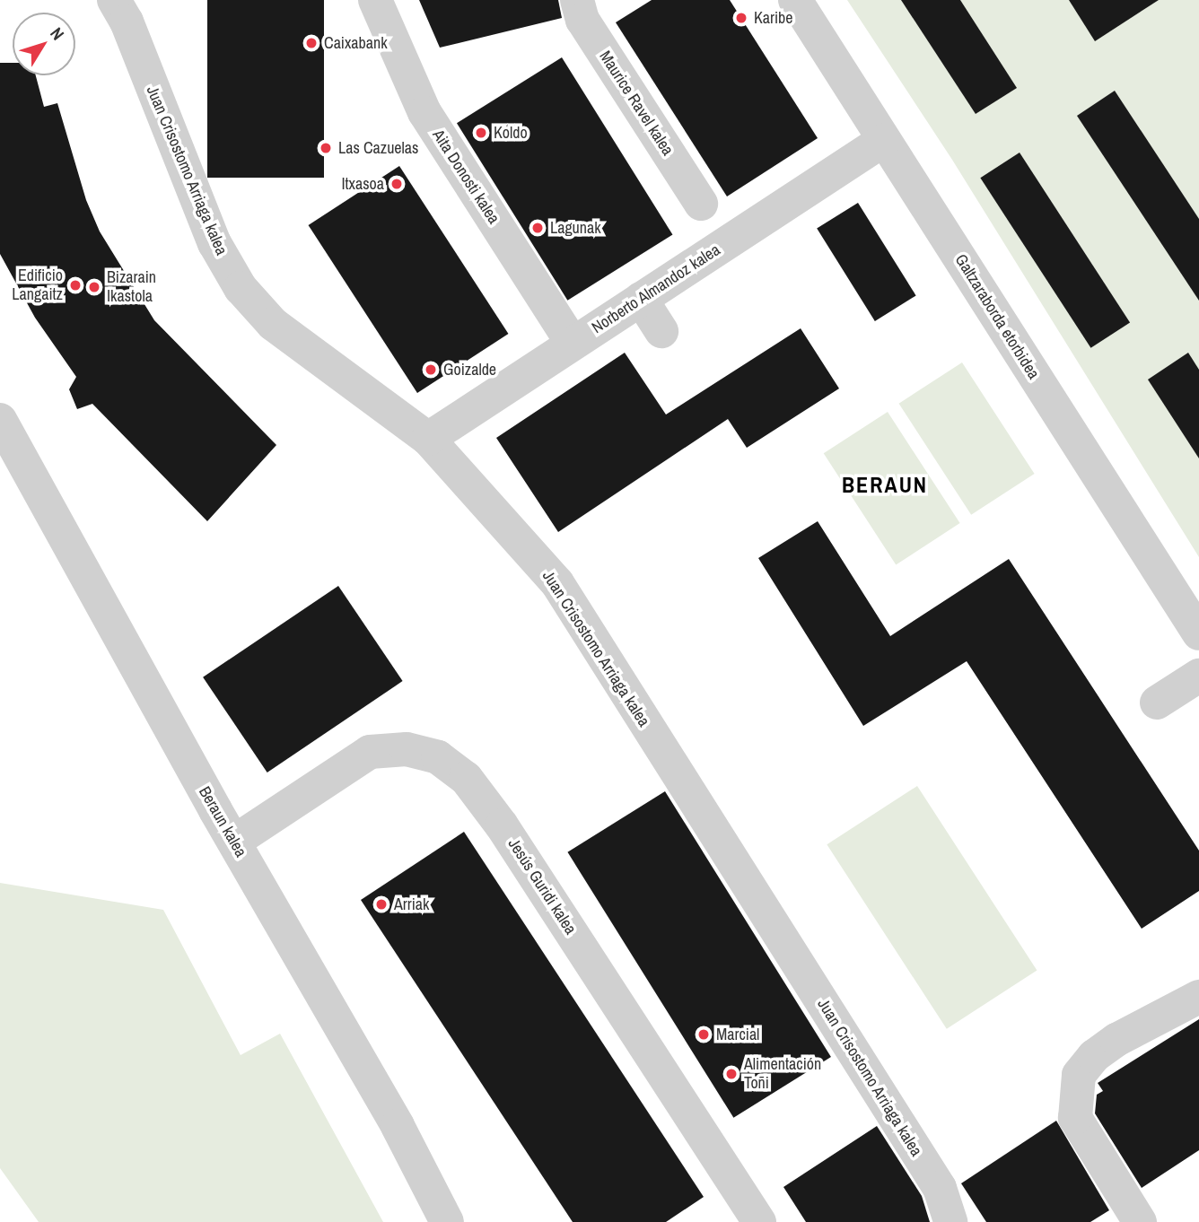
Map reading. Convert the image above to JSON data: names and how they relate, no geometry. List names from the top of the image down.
{
  "streets": {
    "street": [
      "Maurice Ravel kalea",
      "Juan Crisostomo Arriaga kalea",
      "Aita Donosti kalea",
      "Norberto Almandoz kalea",
      "Galtzaraborda etorbidea",
      "Beraun kalea",
      "Jesús Guridi kalea"
    ]
  },
  "crossings": [
    ["Juan Crisostomo Arriaga kalea", "Norberto Almandoz kalea"],
    ["Aita Donosti kalea", "Norberto Almandoz kalea"],
    ["Norberto Almandoz kalea", "Galtzaraborda etorbidea"],
    ["Beraun kalea", "Jesús Guridi kalea"]
  ],
  "districts": ["BERAUN"],
  "places": [
    "Karibe",
    "Caixabank",
    "Koldo",
    "Las Cazuelas",
    "Itxasoa",
    "Lagunak",
    "Edificio Langaitz",
    "Bizarain Ikastola",
    "Goizalde",
    "Arriak",
    "Marcial",
    "Alimentación Toñi"
  ],
  "north": "top right"
}
